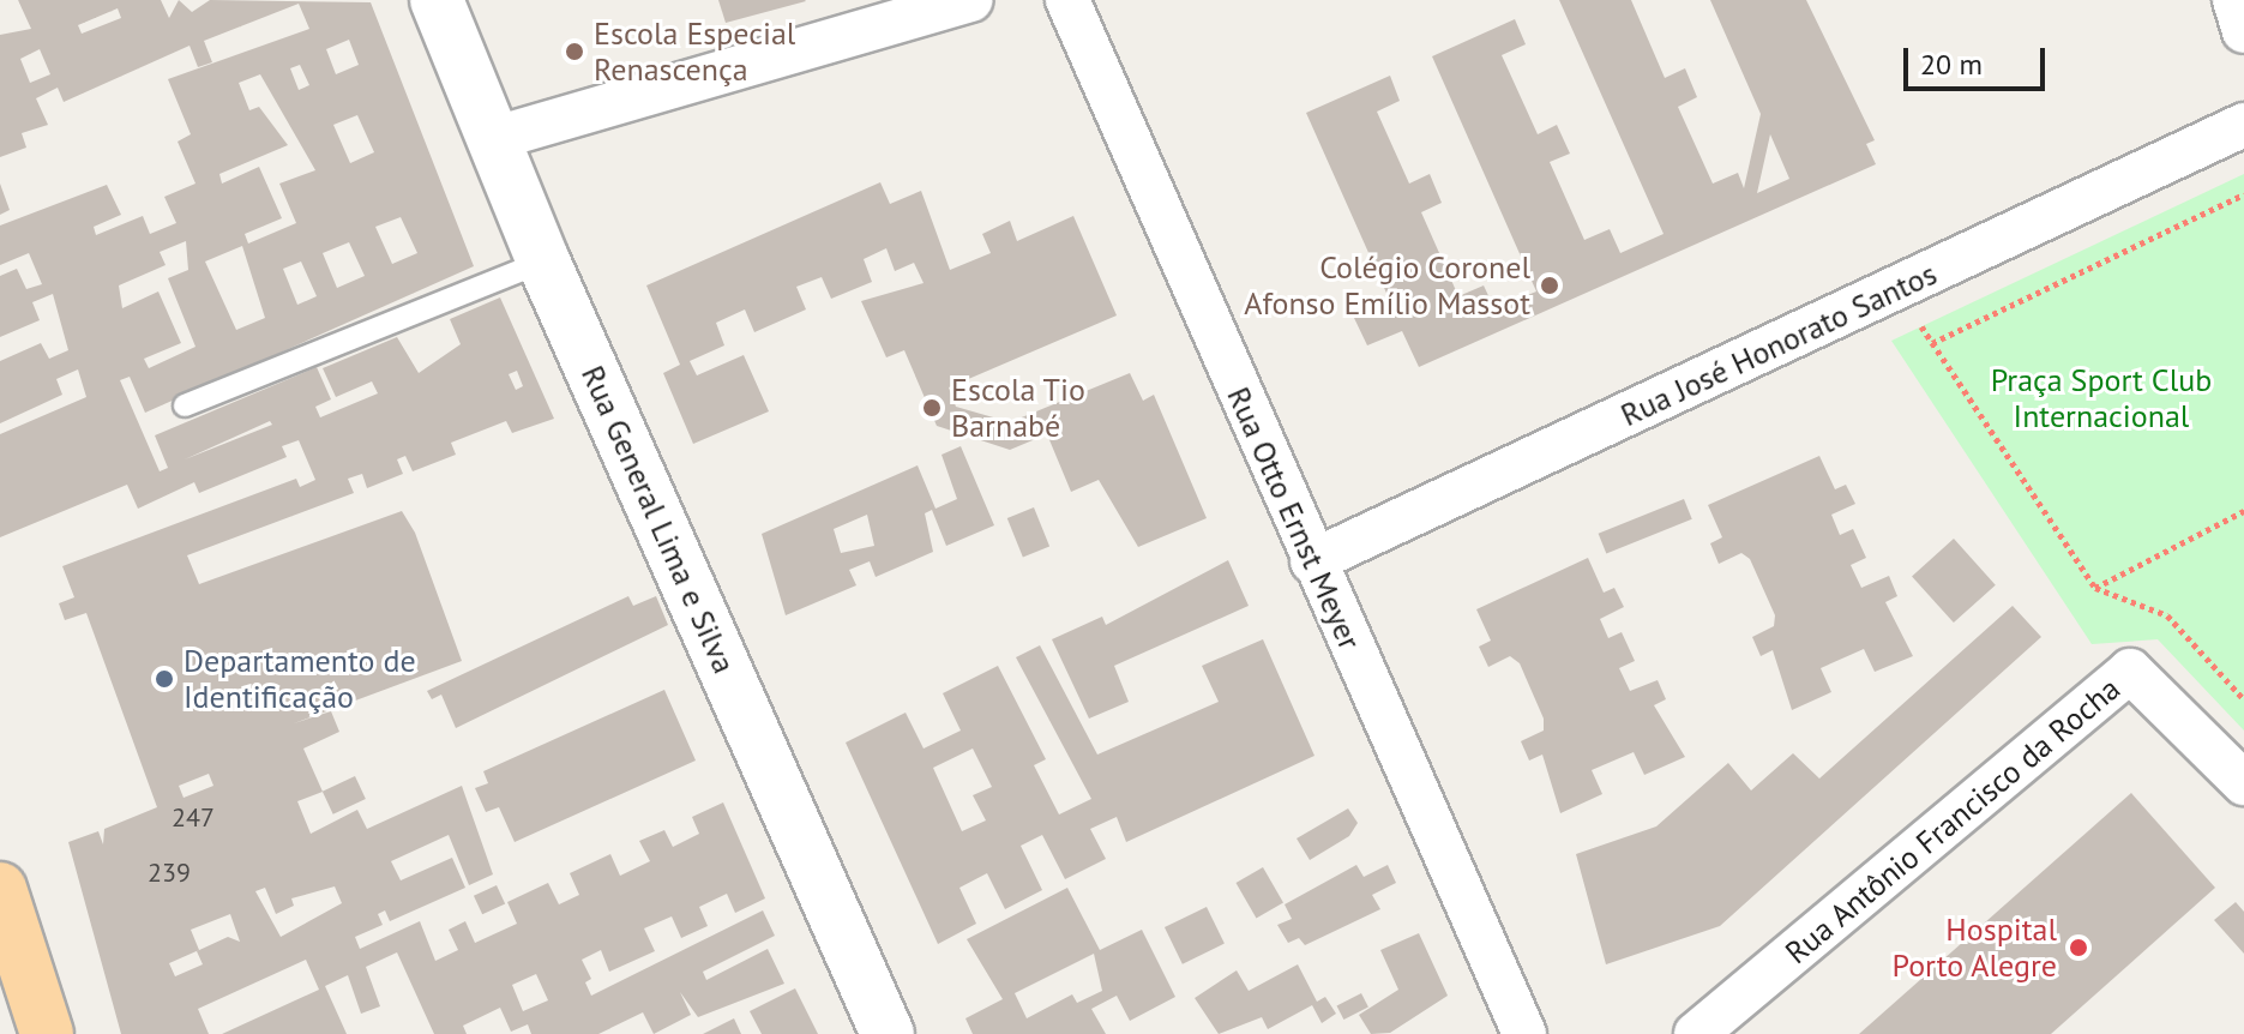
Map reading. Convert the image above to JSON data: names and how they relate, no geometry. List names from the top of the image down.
{
  "streets": {
    "street": [
      "Rua José Honorato Santos",
      "Rua Otto Ernst Meyer",
      "Rua General Lima e Silva",
      "Rua Antônio Francisco da Rocha"
    ]
  },
  "crossings": [
    ["Rua José Honorato Santos", "Rua Otto Ernst Meyer"]
  ],
  "parks": ["Praça Sport Club Internacional"],
  "places": [
    "Escola Especial Renascença",
    "Colégio Coronel Afonso Emílio Massot",
    "Escola Tio Barnabé",
    "Departamento de Identificação",
    "Hospital Porto Alegre"
  ],
  "house_numbers": ["247", "239"],
  "scale_bar": "20 m"
}
